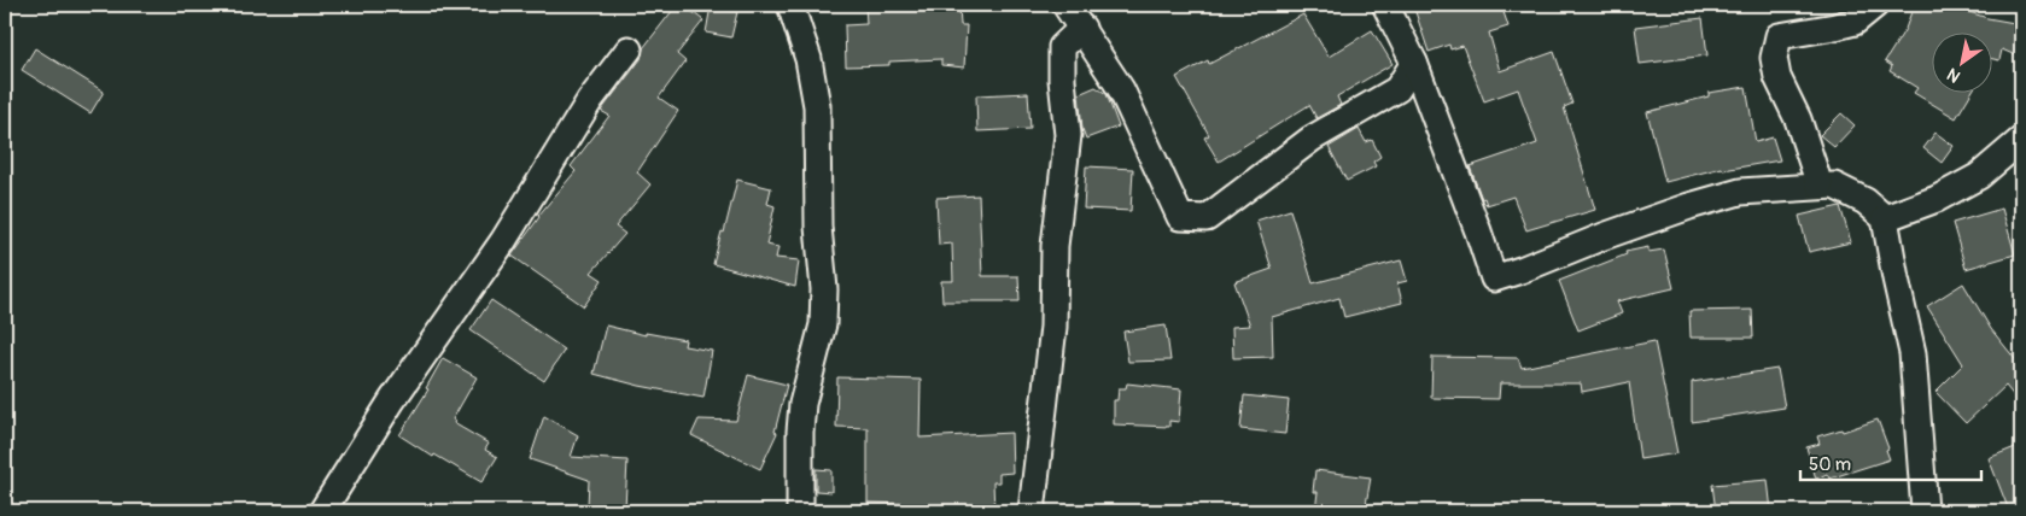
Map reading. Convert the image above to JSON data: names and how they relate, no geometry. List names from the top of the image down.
{
  "scale_bar": "50 m",
  "north": "bottom left"
}
